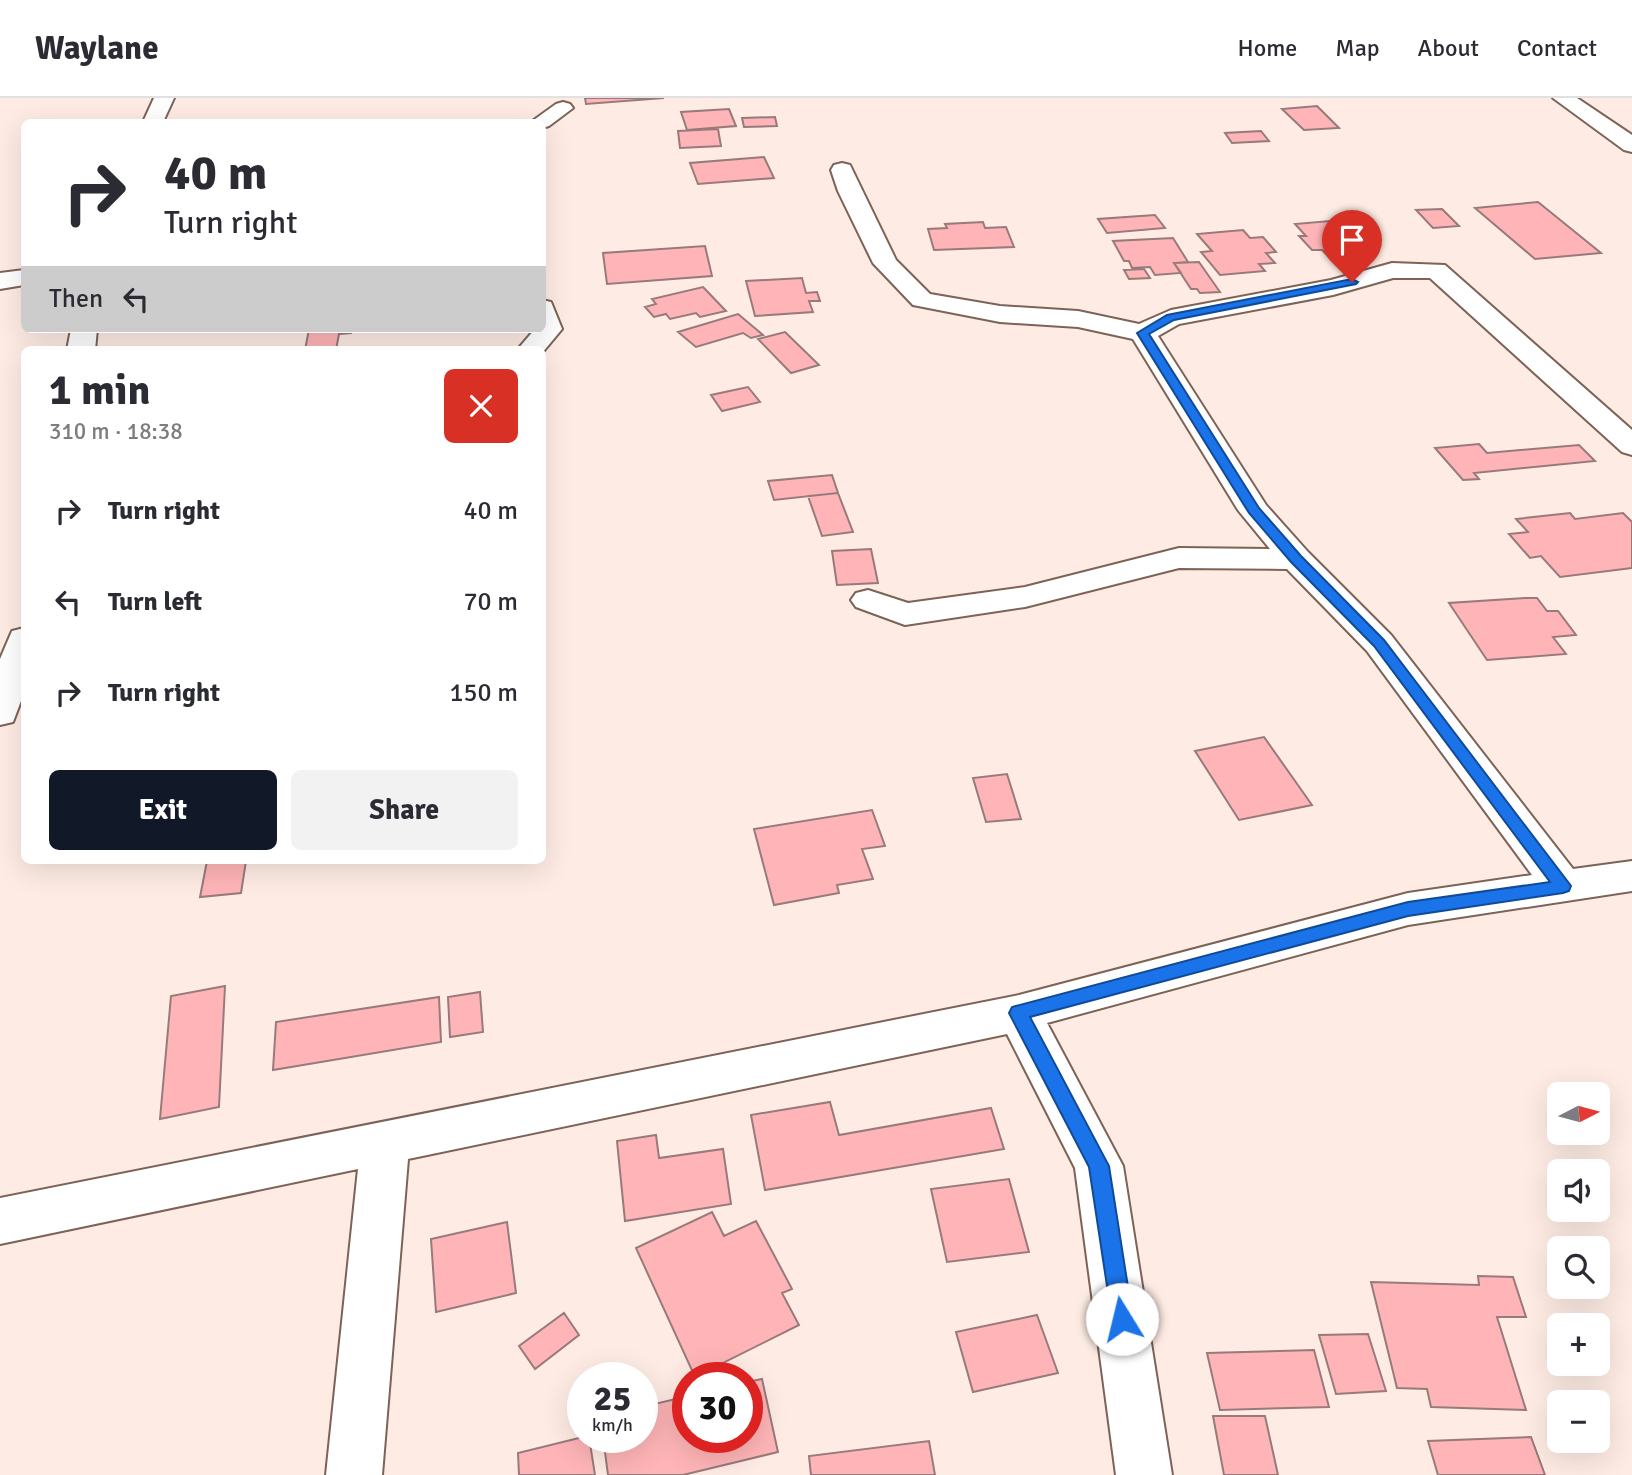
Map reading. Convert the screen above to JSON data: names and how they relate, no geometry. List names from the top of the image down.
{
  "north": "right",
  "page": {
    "header": "Waylane",
    "nav": [
      "Home",
      "Map",
      "About",
      "Contact"
    ],
    "turn": ["40 m", "Turn right"],
    "then": "Then",
    "heading": ["1 min", "310 m · 18:38"],
    "list": [
      {
        "name": "Turn right",
        "value": "40 m"
      },
      {
        "name": "Turn left",
        "value": "70 m"
      },
      {
        "name": "Turn right",
        "value": "150 m"
      }
    ],
    "buttons": ["Exit", "Share"],
    "map_buttons": ["+", "−"],
    "speed": "25 km/h",
    "limit": "30"
  }
}
